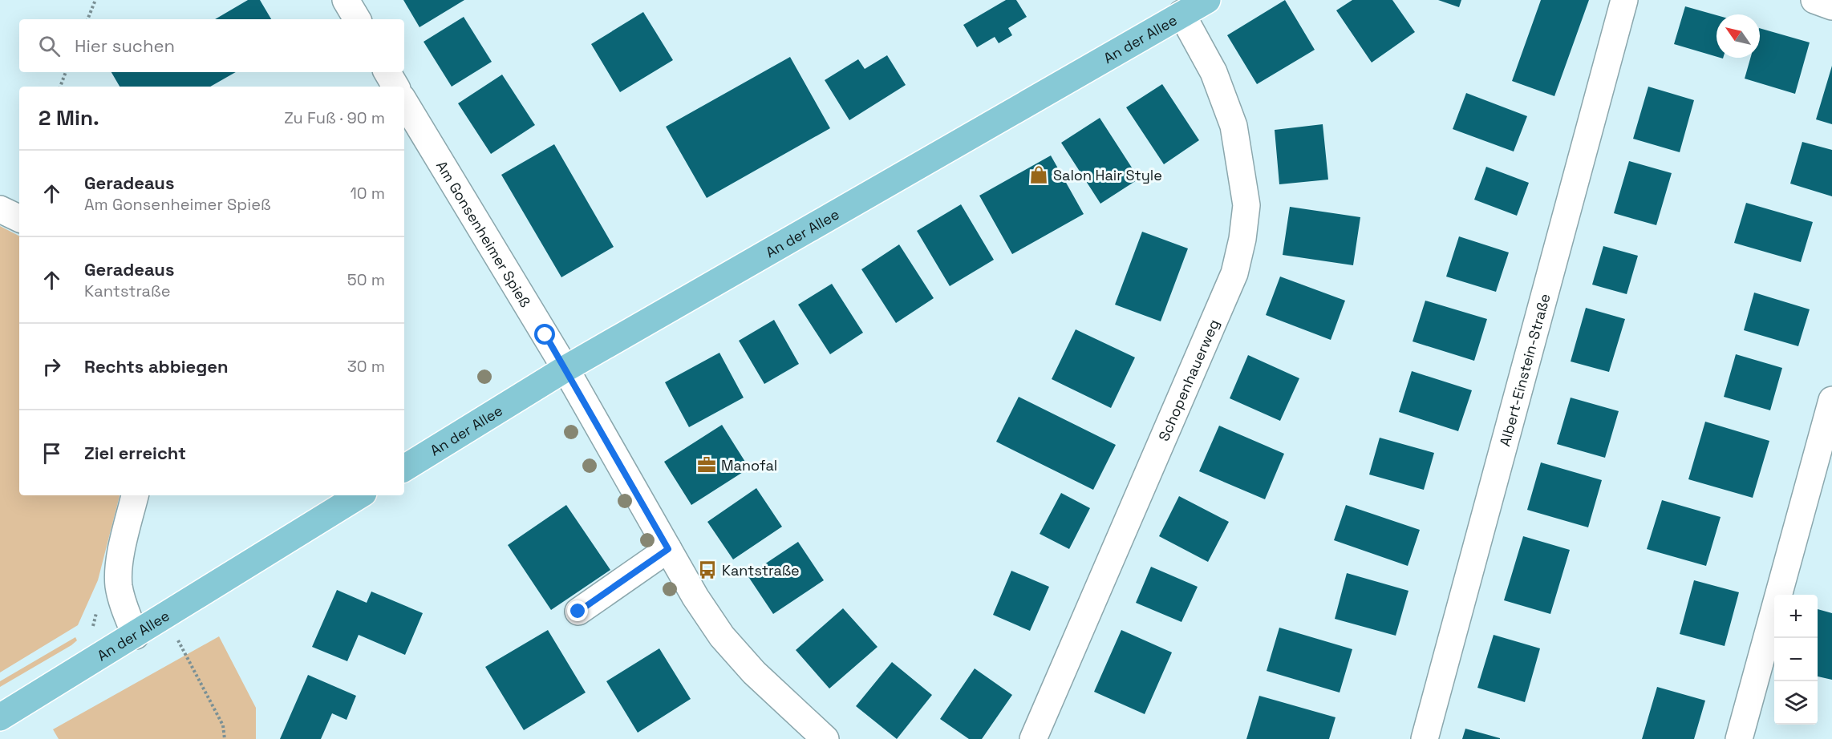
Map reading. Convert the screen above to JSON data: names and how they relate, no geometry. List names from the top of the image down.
{
  "streets": {
    "main road": ["An der Allee"],
    "street": ["Am Gonsenheimer Spieß", "Albert-Einstein-Straße", "Schopenhauerweg"]
  },
  "crossings": [
    ["An der Allee", "Am Gonsenheimer Spieß"],
    ["An der Allee", "Schopenhauerweg"]
  ],
  "places": {
    "shop": ["Salon Hair Style"],
    "office": ["Manofal"],
    "bus stop": ["Kantstraße"]
  },
  "north": "top left",
  "page": {
    "search": "Hier suchen",
    "heading": ["2 Min.", "Zu Fuß · 90 m"],
    "list": [
      ["Geradeaus", "Am Gonsenheimer Spieß", "10 m"],
      ["Geradeaus", "Kantstraße", "50 m"],
      ["Rechts abbiegen", "30 m"],
      "Ziel erreicht"
    ],
    "map_buttons": ["+", "−"]
  }
}
